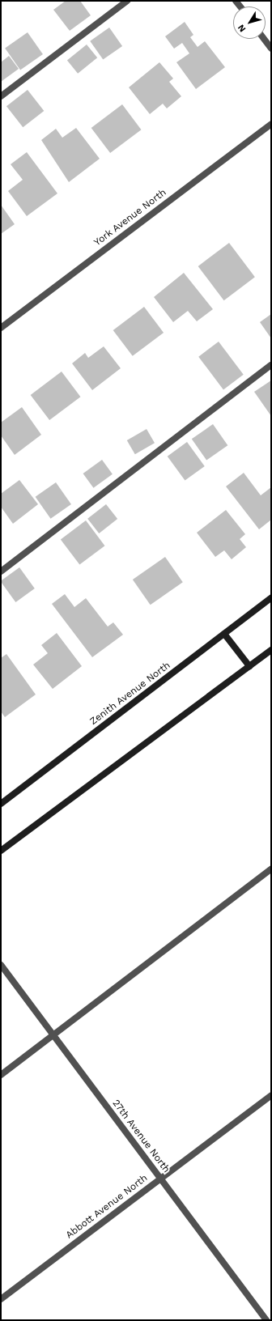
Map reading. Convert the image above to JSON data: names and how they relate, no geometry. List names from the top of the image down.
{
  "streets": {
    "street": [
      "York Avenue North",
      "Zenith Avenue North",
      "27th Avenue North",
      "Abbott Avenue North"
    ]
  },
  "crossings": [
    ["27th Avenue North", "Abbott Avenue North"]
  ],
  "north": "bottom left"
}
